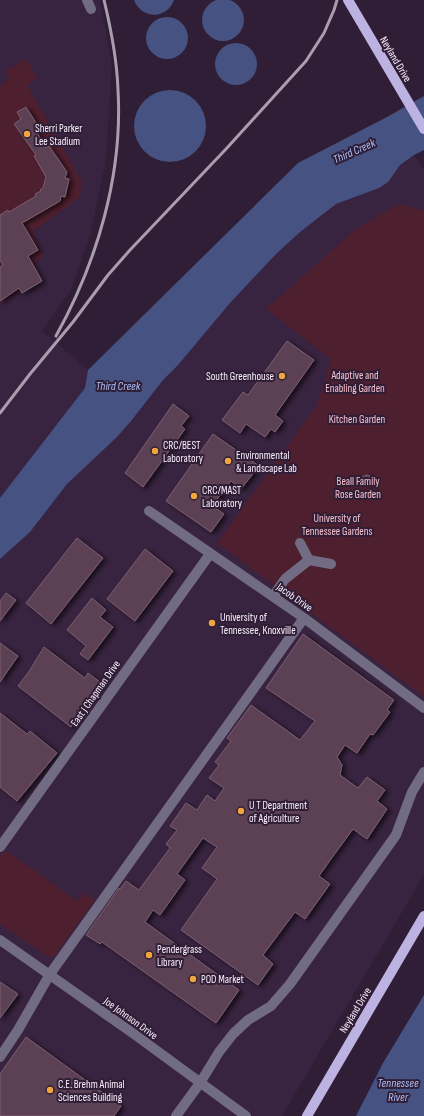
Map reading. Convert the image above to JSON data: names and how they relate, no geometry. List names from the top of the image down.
{
  "streets": {
    "main road": ["Neyland Drive"],
    "street": ["Jacob Drive", "East J Chapman Drive", "Joe Johnson Drive"]
  },
  "crossings": [
    ["Jacob Drive", "East J Chapman Drive"]
  ],
  "water": ["Third Creek", "Tennessee River"],
  "parks": [
    "Adaptive and Enabling Garden",
    "Kitchen Garden",
    "Beall Family Rose Garden",
    "University of Tennessee Gardens"
  ],
  "places": [
    "Sherri Parker Lee Stadium",
    "South Greenhouse",
    "CRC/BEST Laboratory",
    "Environmental & Landscape Lab",
    "CRC/MAST Laboratory",
    "University of Tennessee, Knoxville",
    "U T Department of Agriculture",
    "Pendergrass Library",
    "POD Market",
    "C.E. Brehm Animal Sciences Building"
  ]
}
